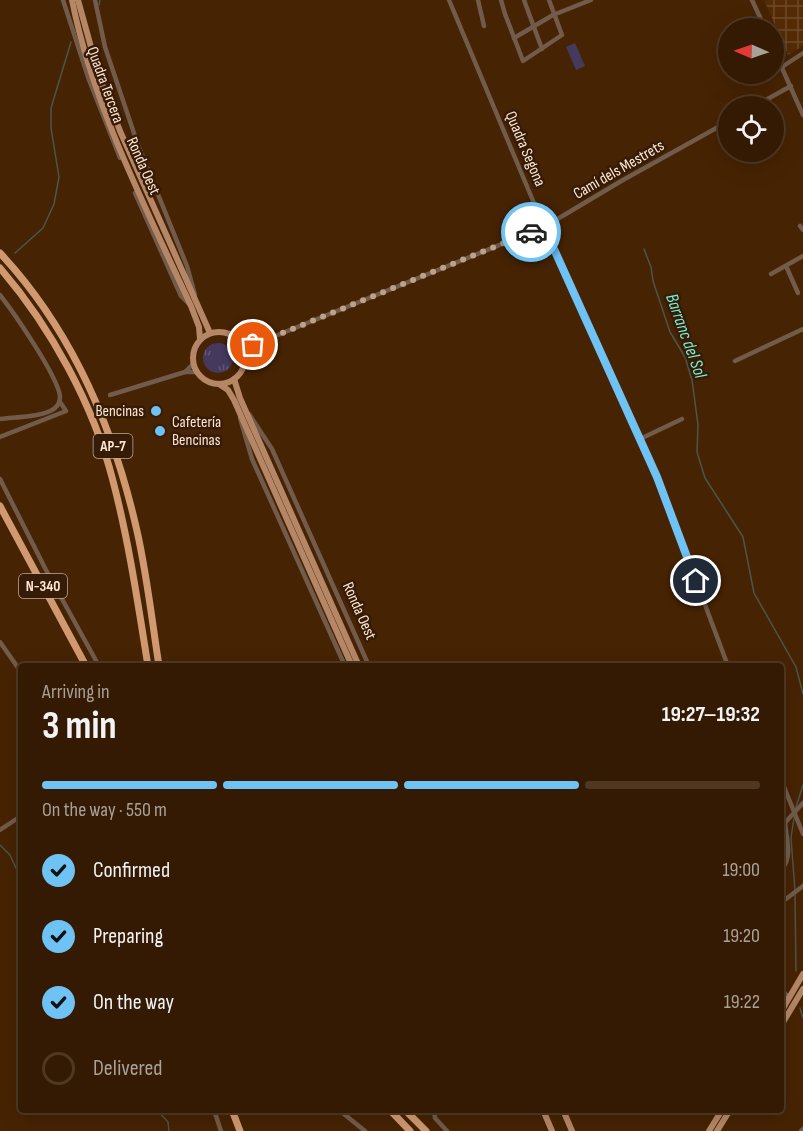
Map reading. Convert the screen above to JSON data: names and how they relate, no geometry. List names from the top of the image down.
{
  "streets": {
    "highway": ["AP-7", "N-340"],
    "main road": ["Ronda Oest"],
    "street": ["Quadra Tercera", "Quadra Segona", "Camí dels Mestrets"]
  },
  "crossings": [
    ["Quadra Tercera", "Ronda Oest"],
    ["Quadra Segona", "Camí dels Mestrets"],
    ["Ronda Oest", "Camí dels Mestrets"]
  ],
  "water": ["Barranc del Sol"],
  "places": ["Bencinas", "Cafetería Bencinas"],
  "north": "left",
  "page": {
    "heading": ["3 min", "Arriving in", "19:27–19:32"],
    "bar": "On the way · 550 m",
    "list": [
      ["Confirmed", "19:00"],
      ["Preparing", "19:20"],
      ["On the way", "19:22"],
      "Delivered"
    ]
  }
}
